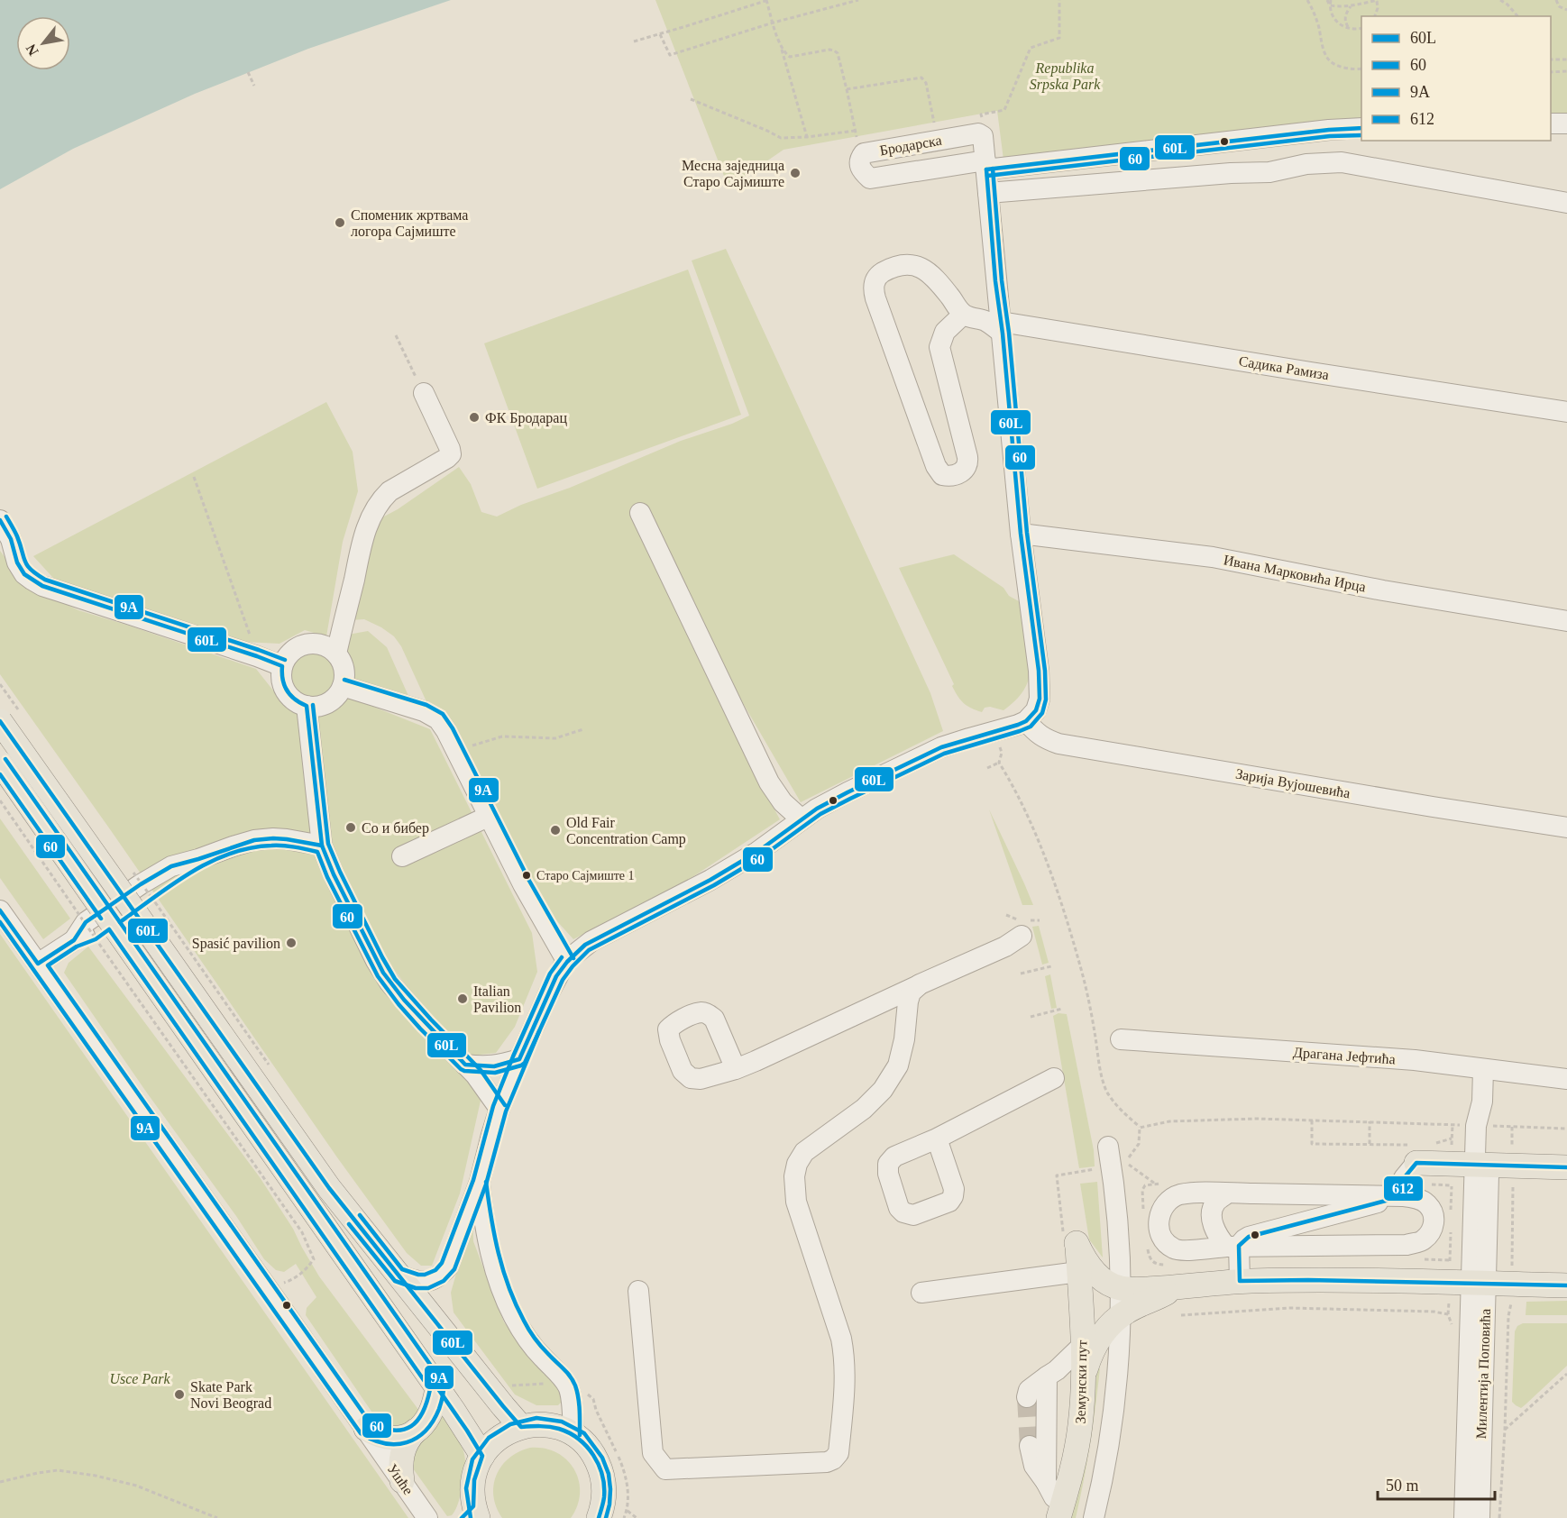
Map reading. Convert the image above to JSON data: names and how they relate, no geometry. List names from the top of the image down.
{
  "streets": {
    "main road": ["Земунски пут"],
    "street": [
      "Бродарска",
      "Садика Рамиза",
      "Ивана Марковића Ирца",
      "Зарија Вујошевића",
      "Драгана Јефтића",
      "Милентија Поповића",
      "Ушће"
    ]
  },
  "crossings": [
    ["Драгана Јефтића", "Милентија Поповића"]
  ],
  "parks": ["Republika Srpska Park", "Usce Park"],
  "places": [
    "Месна заједница Старо Сајмиште",
    "Споменик жртвама логора Сајмиште",
    "ФК Бродарац",
    "Со и бибер",
    "Old Fair Concentration Camp",
    "Старо Сајмиште 1",
    "Spasić pavilion",
    "Italian Pavilion",
    "Skate Park Novi Beograd"
  ],
  "lines": [
    "transit line 60L",
    "transit line 60",
    "transit line 9A",
    "transit line 612"
  ],
  "legend": [
    "60L",
    "60",
    "9A",
    "612"
  ],
  "scale_bar": "50 m",
  "north": "bottom left"
}
